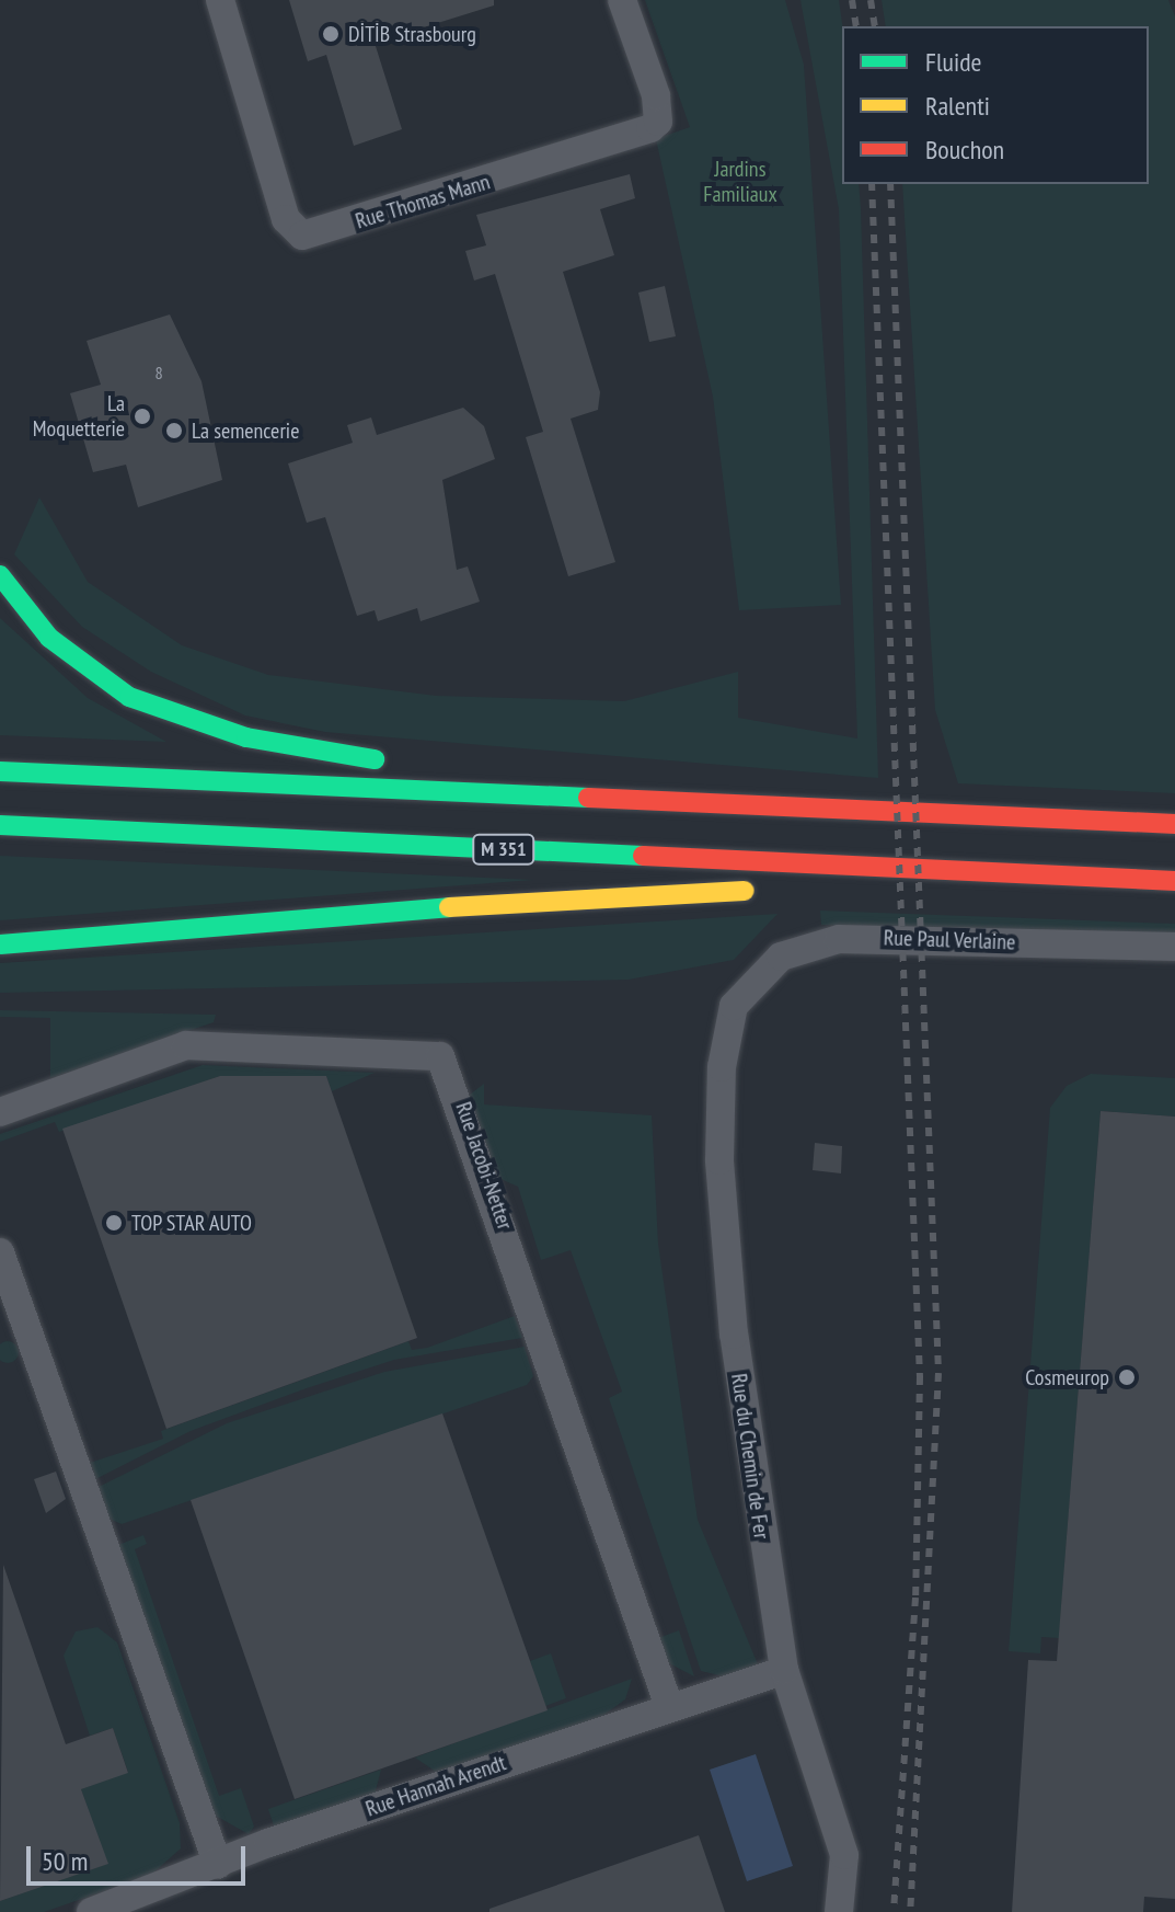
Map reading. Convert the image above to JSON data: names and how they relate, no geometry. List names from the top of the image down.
{
  "streets": {
    "highway": ["M 351"],
    "street": [
      "Rue Thomas Mann",
      "Rue Paul Verlaine",
      "Rue Jacobi-Netter",
      "Rue du Chemin de Fer",
      "Rue Hannah Arendt"
    ]
  },
  "crossings": [
    ["Rue Paul Verlaine", "Rue du Chemin de Fer"],
    ["Rue Jacobi-Netter", "Rue Hannah Arendt"],
    ["Rue du Chemin de Fer", "Rue Hannah Arendt"]
  ],
  "parks": ["Jardins Familiaux"],
  "places": [
    "DİTİB Strasbourg",
    "La Moquetterie",
    "La semencerie",
    "TOP STAR AUTO",
    "Cosmeurop"
  ],
  "house_numbers": ["8"],
  "legend": ["Fluide", "Ralenti", "Bouchon"],
  "scale_bar": "50 m"
}
